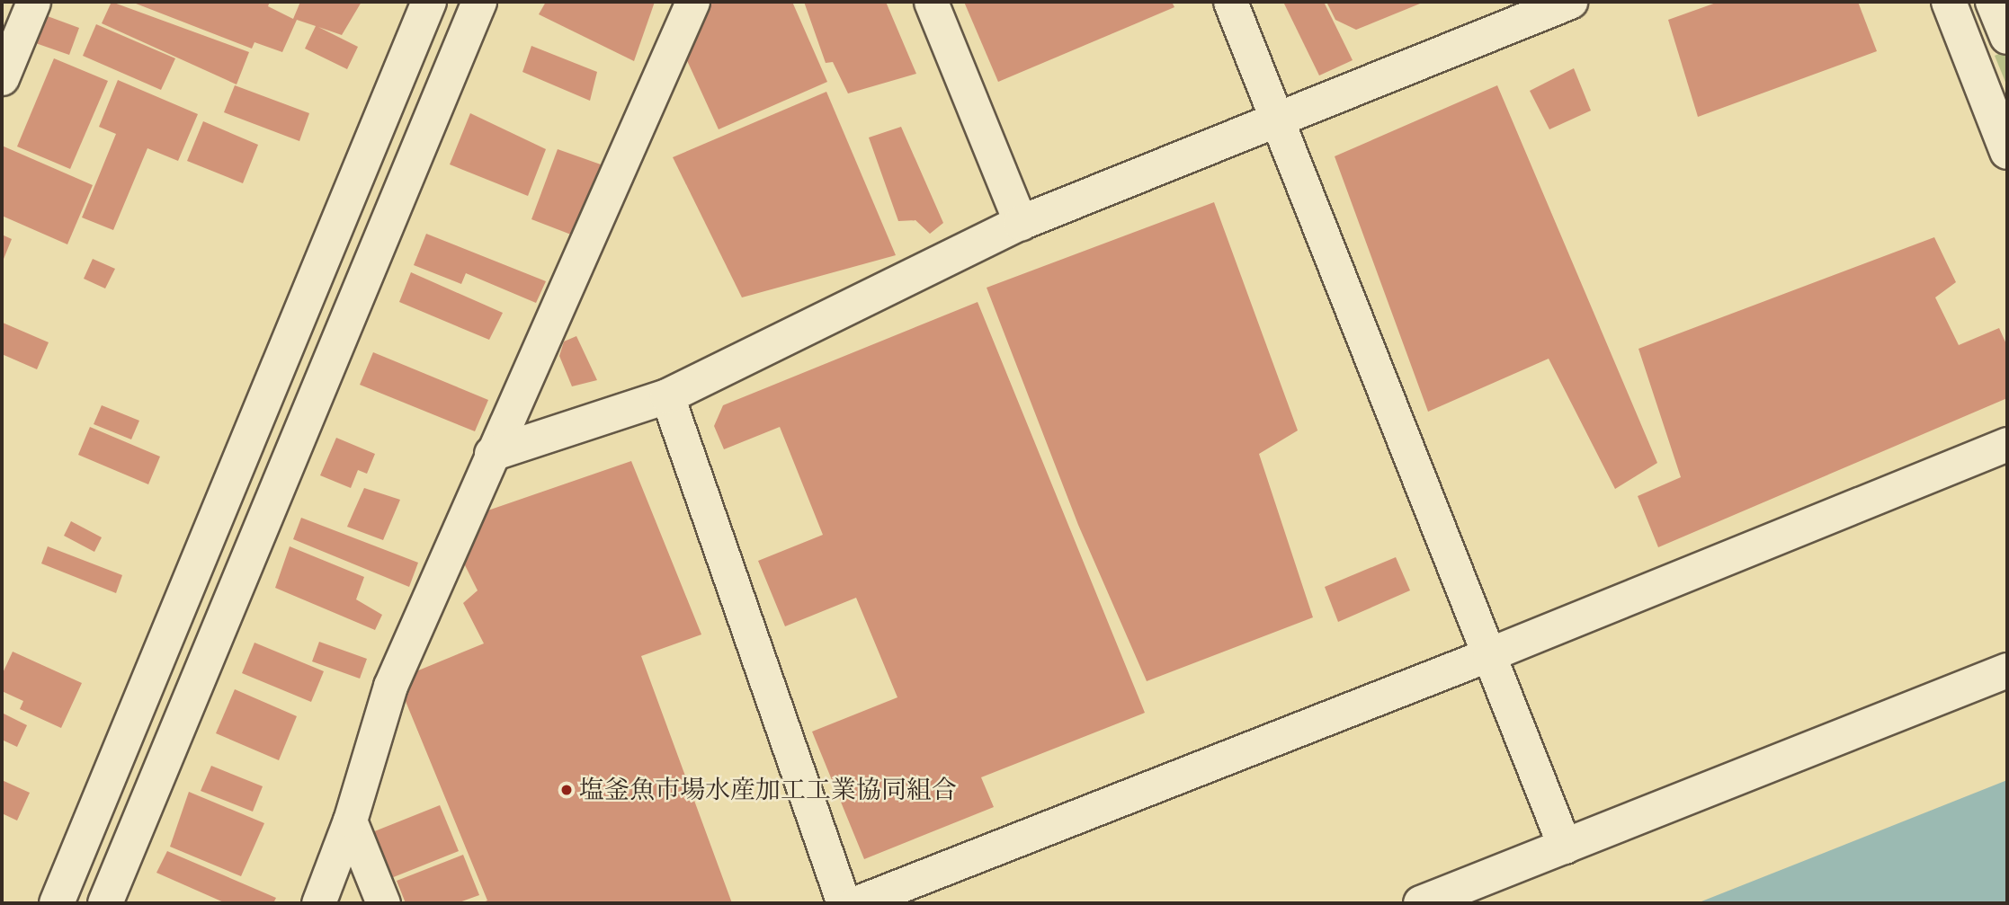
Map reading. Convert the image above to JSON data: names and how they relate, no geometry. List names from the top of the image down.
{
  "places": ["塩釜魚市場水産加工工業協同組合"]
}
